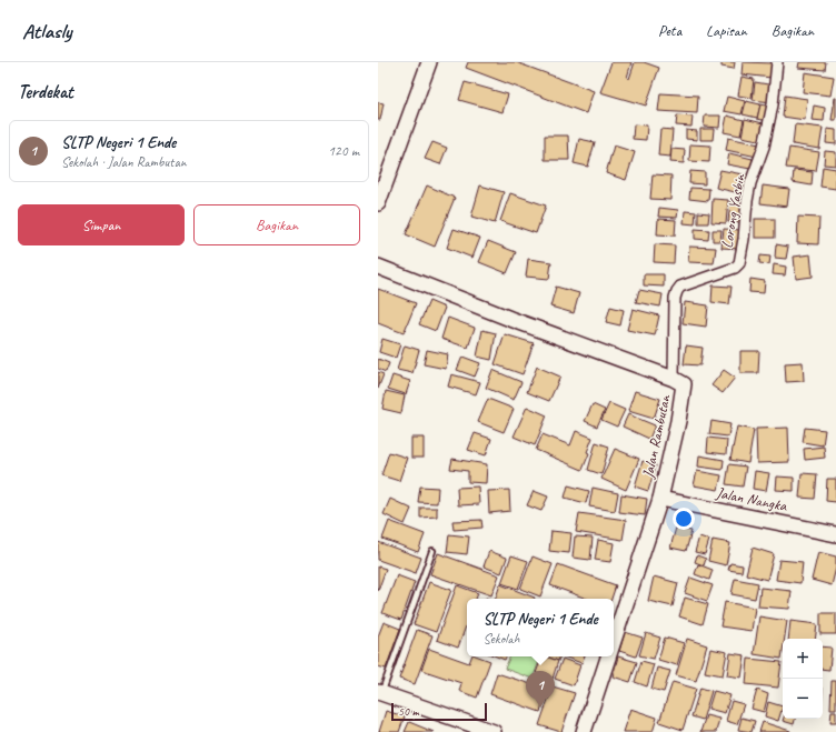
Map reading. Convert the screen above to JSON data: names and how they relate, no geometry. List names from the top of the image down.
{
  "streets": {
    "street": ["Lorong Yasbin", "Jalan Rambutan", "Jalan Nangka"]
  },
  "crossings": [
    ["Lorong Yasbin", "Jalan Rambutan"],
    ["Jalan Rambutan", "Jalan Nangka"]
  ],
  "scale_bar": "50 m",
  "page": {
    "header": "Atlasly",
    "nav": ["Peta", "Lapisan", "Bagikan"],
    "heading": "Terdekat",
    "list": [
      {
        "mark": "1",
        "name": "SLTP Negeri 1 Ende",
        "note": "Sekolah · Jalan Rambutan",
        "value": "120 m"
      }
    ],
    "buttons": ["Simpan", "Bagikan"],
    "popup": ["SLTP Negeri 1 Ende", "Sekolah"],
    "map_buttons": ["+", "−"],
    "pins": "1",
    "scale": "50 m"
  }
}
